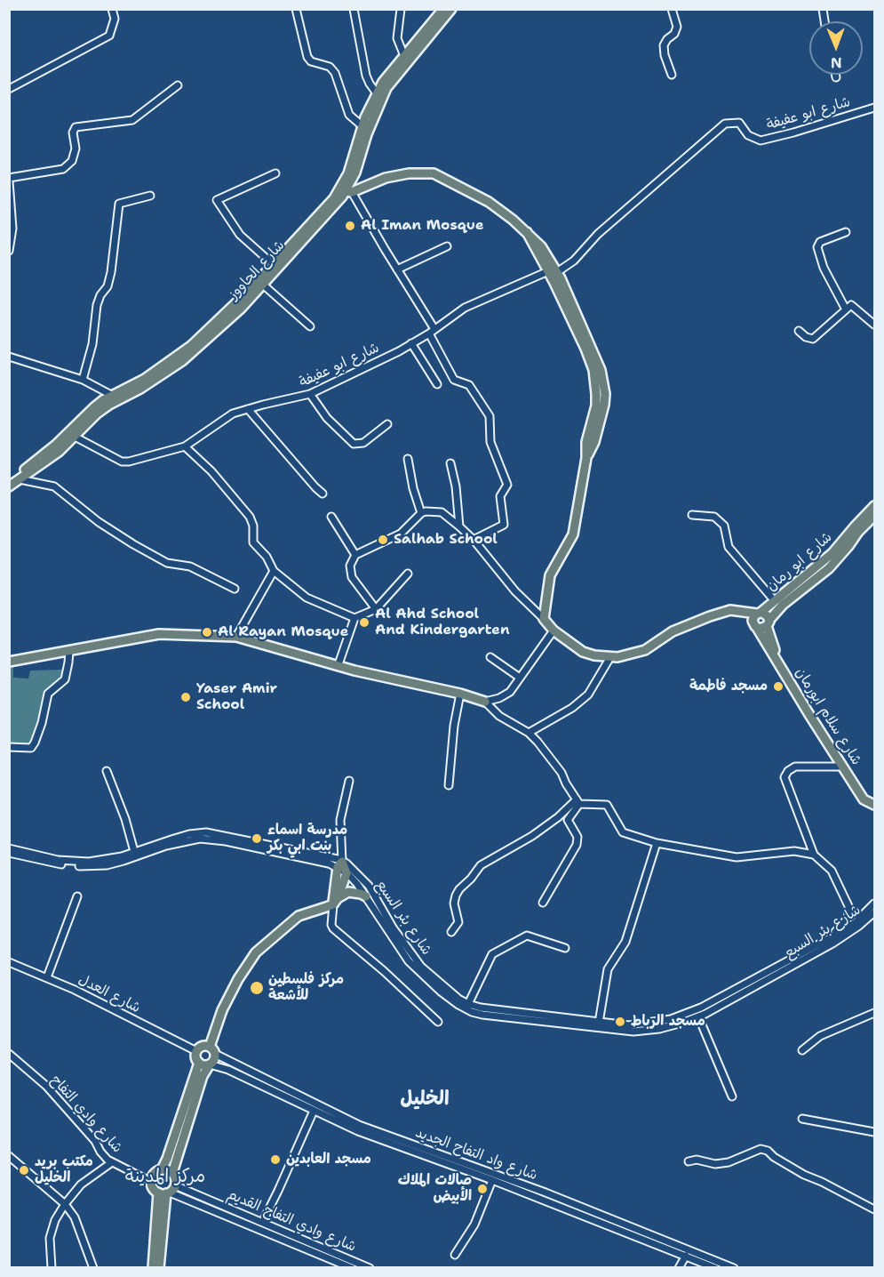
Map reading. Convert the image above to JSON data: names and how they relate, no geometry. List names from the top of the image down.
{
  "streets": {
    "main road": ["شارع الحاووز", "شارع ابو رمان", "شارع سلام ابورمان"],
    "street": [
      "شارع ابو عفيفة",
      "شارع بئر السبع",
      "شارع العدل",
      "شارع وادي التفاح",
      "شارع واد التفاح الجديد",
      "شارع وادي التفاح القديم"
    ]
  },
  "crossings": [
    ["شارع ابو عفيفة", "شارع الحاووز"],
    ["شارع العدل", "شارع واد التفاح الجديد"],
    ["شارع وادي التفاح", "شارع وادي التفاح القديم"]
  ],
  "districts": ["الخليل", "مركز المدينة"],
  "places": [
    "Al Iman Mosque",
    "Salhab School",
    "Al Ahd School And Kindergarten",
    "Al Rayan Mosque",
    "مسجد فاطمة",
    "Yaser Amir School",
    "مدرسة اسماء بنت ابي بكر",
    "مركز فلسطين للأشعة",
    "مسجد الرباط",
    "مسجد العابدين",
    "مكتب بريد الخليل",
    "صالات الملاك الأبيض"
  ],
  "north": "bottom"
}
